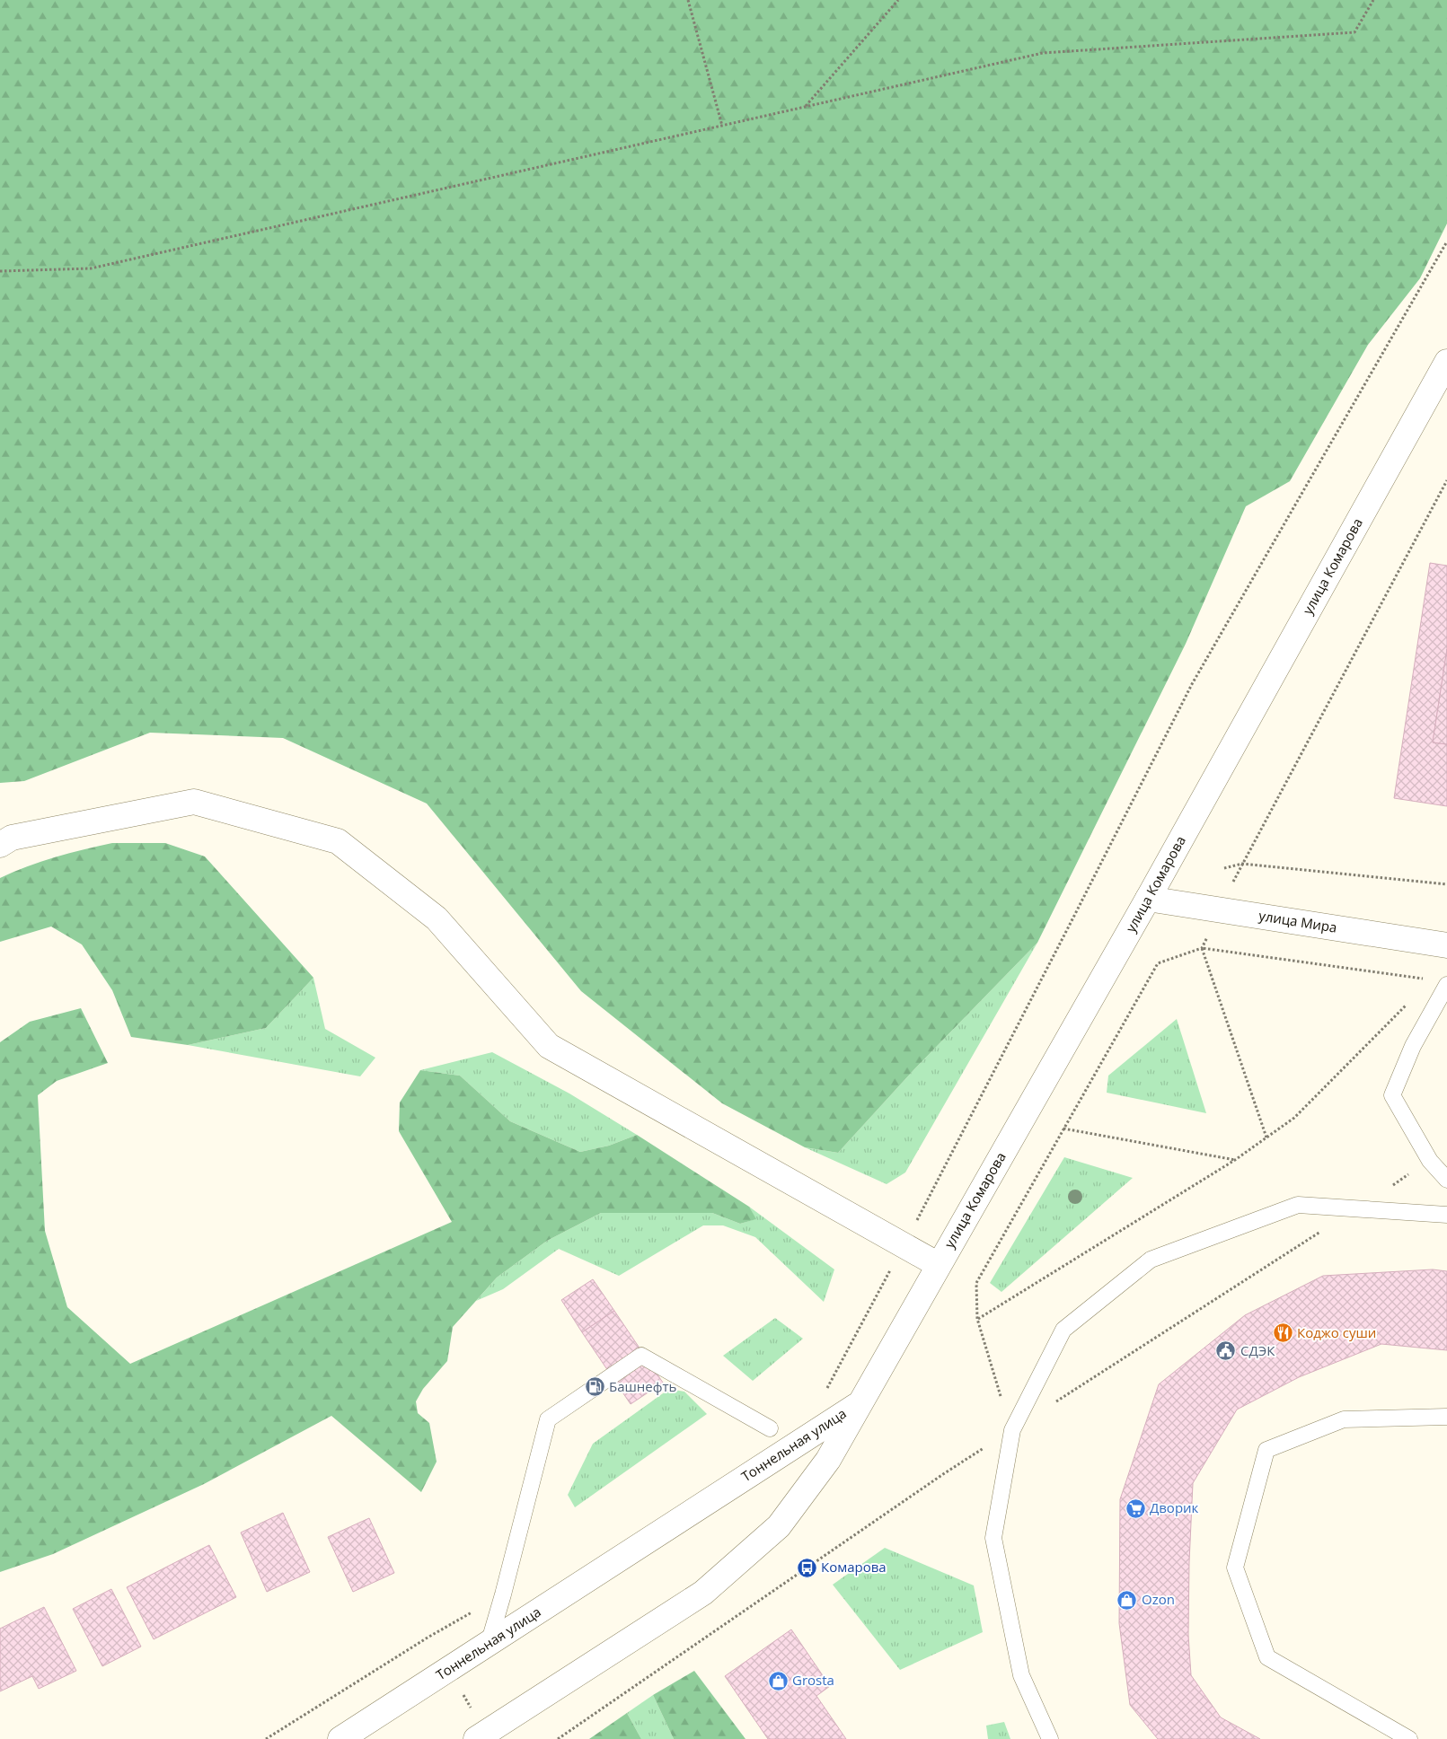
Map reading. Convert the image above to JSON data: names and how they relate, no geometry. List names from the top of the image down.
{
  "streets": {
    "main road": ["улица Комарова", "улица Мира", "Тоннельная улица"]
  },
  "crossings": [
    ["улица Комарова", "улица Мира"],
    ["улица Комарова", "Тоннельная улица"]
  ],
  "places": {
    "restaurant": ["Коджо суши"],
    "public building": ["СДЭК"],
    "fuel station": ["Башнефть"],
    "supermarket": ["Дворик"],
    "bus stop": ["Комарова"],
    "shop": ["Ozon", "Grosta"]
  }
}
